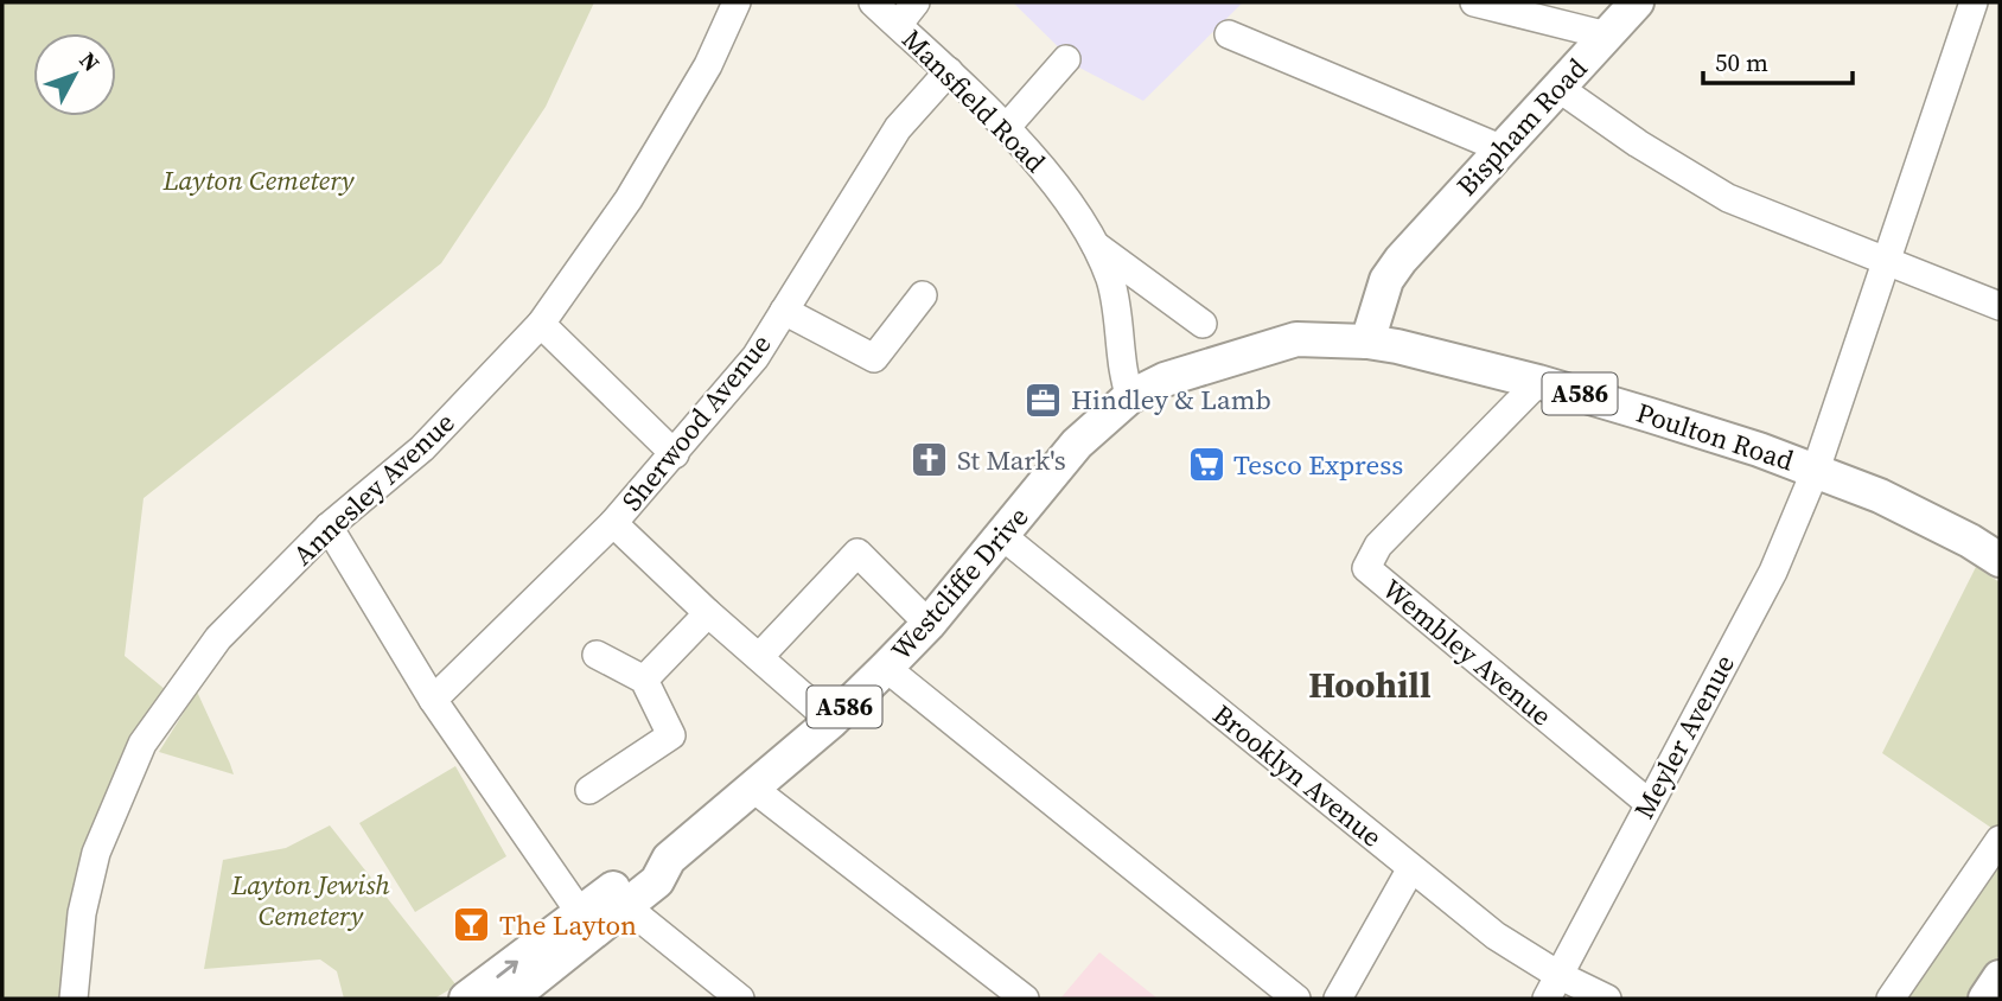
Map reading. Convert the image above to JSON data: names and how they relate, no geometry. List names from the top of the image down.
{
  "streets": {
    "main road": [
      "Bispham Road",
      "A586",
      "Poulton Road",
      "Westcliffe Drive"
    ],
    "street": [
      "Mansfield Road",
      "Sherwood Avenue",
      "Annesley Avenue",
      "Wembley Avenue",
      "Meyler Avenue",
      "Brooklyn Avenue"
    ]
  },
  "crossings": [
    ["Mansfield Road", "Sherwood Avenue"],
    ["Mansfield Road", "Westcliffe Drive"],
    ["Bispham Road", "Poulton Road"],
    ["Bispham Road", "Westcliffe Drive"],
    ["Poulton Road", "Westcliffe Drive"],
    ["Poulton Road", "Wembley Avenue"],
    ["Poulton Road", "Meyler Avenue"],
    ["Westcliffe Drive", "Brooklyn Avenue"],
    ["Wembley Avenue", "Meyler Avenue"],
    ["Meyler Avenue", "Brooklyn Avenue"]
  ],
  "districts": ["Hoohill"],
  "parks": ["Layton Cemetery", "Layton Jewish Cemetery"],
  "places": {
    "office": ["Hindley & Lamb"],
    "church": ["St Mark's"],
    "supermarket": ["Tesco Express"],
    "bar": ["The Layton"]
  },
  "scale_bar": "50 m",
  "north": "top right"
}
